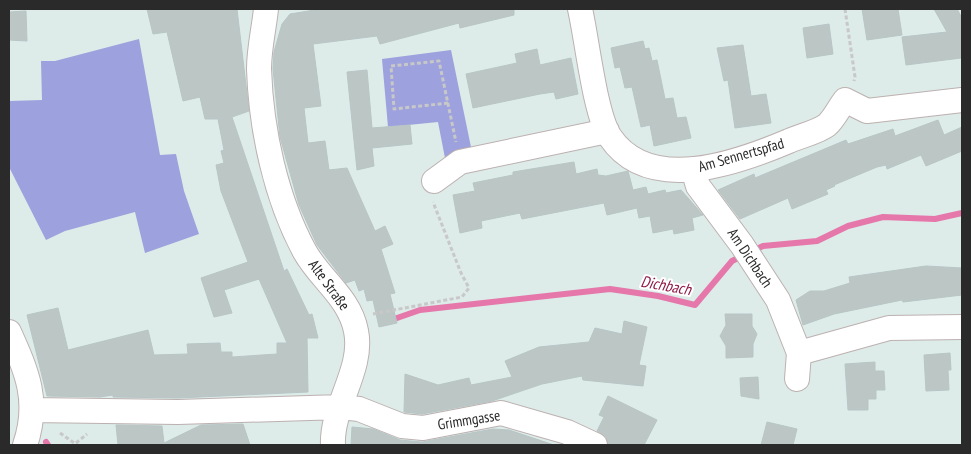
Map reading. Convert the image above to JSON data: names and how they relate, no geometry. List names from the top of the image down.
{
  "streets": {
    "street": [
      "Am Sennertspfad",
      "Am Dichbach",
      "Alte Straße",
      "Grimmgasse"
    ]
  },
  "crossings": [
    ["Am Sennertspfad", "Am Dichbach"],
    ["Alte Straße", "Grimmgasse"]
  ],
  "water": ["Dichbach"]
}
